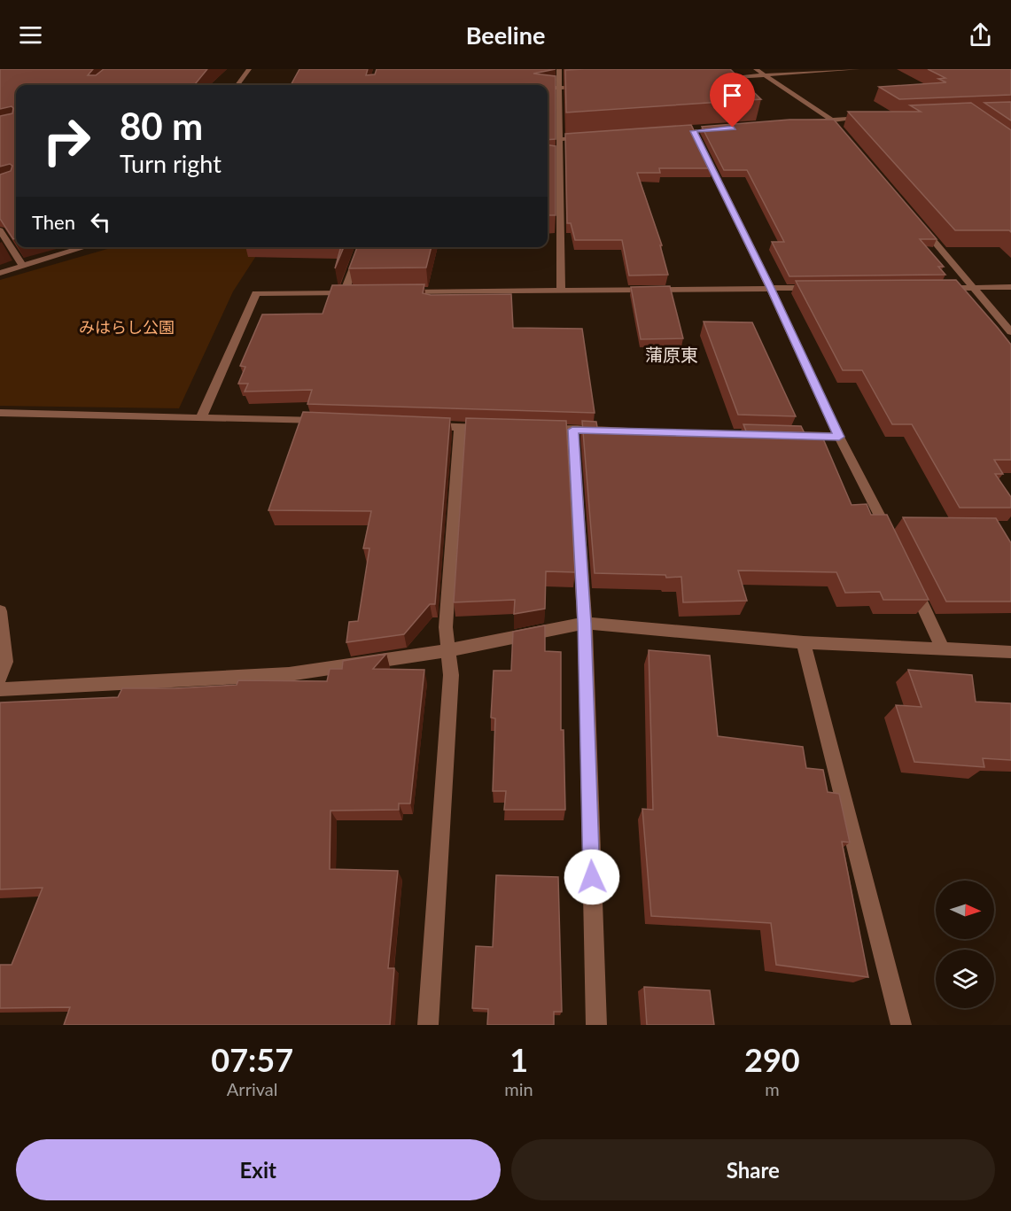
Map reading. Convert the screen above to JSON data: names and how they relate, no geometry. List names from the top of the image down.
{
  "districts": ["蒲原東"],
  "parks": ["みはらし公園"],
  "north": "right",
  "page": {
    "header": "Beeline",
    "turn": ["80 m", "Turn right"],
    "then": "Then",
    "eta": [
      "07:57",
      "Arrival",
      "1",
      "min",
      "290",
      "m"
    ],
    "buttons": ["Exit", "Share"]
  }
}
